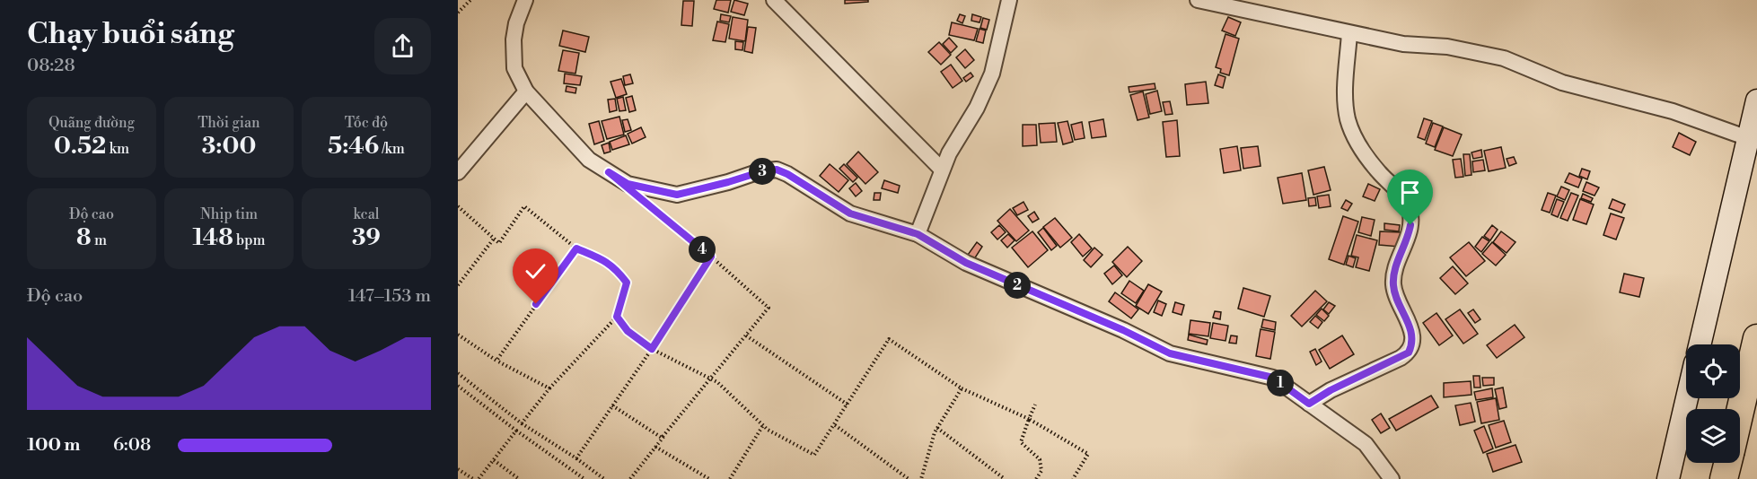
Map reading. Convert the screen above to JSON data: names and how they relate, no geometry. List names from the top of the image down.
{
  "page": {
    "heading": ["Chạy buổi sáng", "08:28"],
    "stats": [
      ["Quãng đường", "0.52 km"],
      ["Thời gian", "3:00"],
      ["Tốc độ", "5:46 /km"],
      ["Độ cao", "8 m"],
      ["Nhịp tim", "148 bpm"],
      ["kcal", "39"]
    ],
    "pins": [
      "3",
      "4",
      "2",
      "1"
    ],
    "chart": ["Độ cao", "147–153 m"],
    "list": [
      {
        "name": "100 m",
        "note": "6:08"
      }
    ]
  }
}
